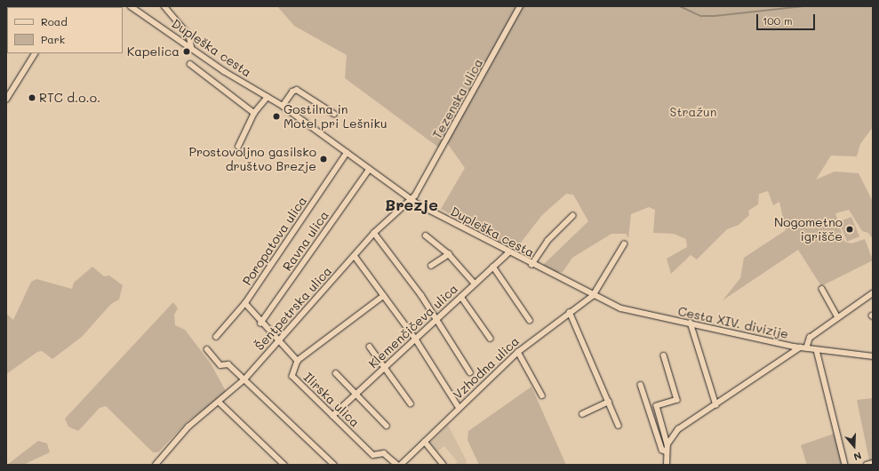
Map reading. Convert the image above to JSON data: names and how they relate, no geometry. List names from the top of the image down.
{
  "streets": {
    "street": [
      "Dupleška cesta",
      "Tezenska ulica",
      "Poropatova ulica",
      "Ravna ulica",
      "Šentpetrska ulica",
      "Cesta XIV. divizije",
      "Klemenčičeva ulica",
      "Vzhodna ulica",
      "Ilirska ulica"
    ]
  },
  "crossings": [
    ["Dupleška cesta", "Tezenska ulica"],
    ["Dupleška cesta", "Poropatova ulica"],
    ["Dupleška cesta", "Ravna ulica"],
    ["Dupleška cesta", "Šentpetrska ulica"],
    ["Dupleška cesta", "Cesta XIV. divizije"],
    ["Dupleška cesta", "Klemenčičeva ulica"],
    ["Dupleška cesta", "Vzhodna ulica"],
    ["Tezenska ulica", "Šentpetrska ulica"],
    ["Poropatova ulica", "Ilirska ulica"],
    ["Ravna ulica", "Ilirska ulica"],
    ["Šentpetrska ulica", "Ilirska ulica"],
    ["Cesta XIV. divizije", "Vzhodna ulica"],
    ["Klemenčičeva ulica", "Ilirska ulica"]
  ],
  "districts": ["Brezje"],
  "parks": ["Stražun"],
  "places": [
    "Kapelica",
    "RTC d.o.o.",
    "Gostilna in Motel pri Lešniku",
    "Prostovoljno gasilsko društvo Brezje",
    "Nogometno igrišče"
  ],
  "legend": ["Road", "Park"],
  "scale_bar": "100 m",
  "north": "bottom"
}
